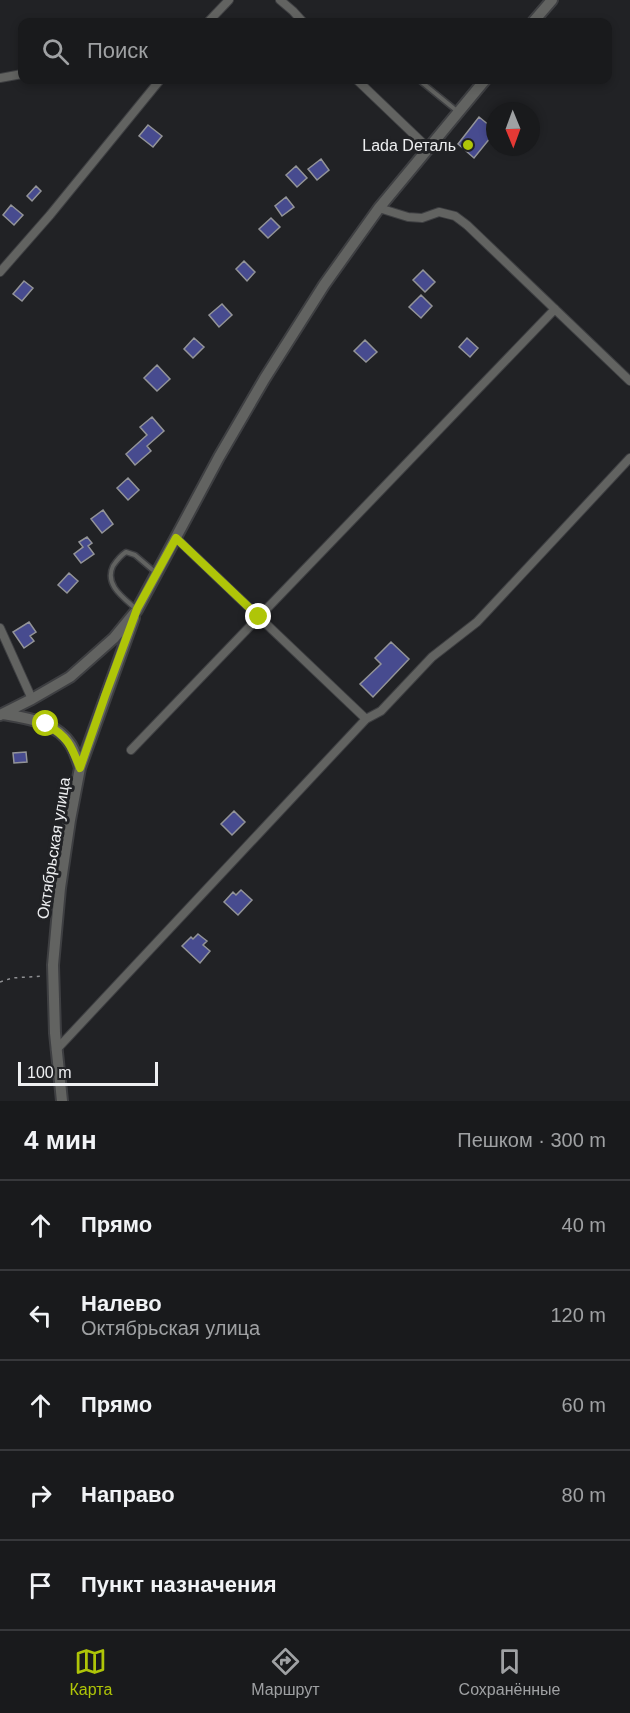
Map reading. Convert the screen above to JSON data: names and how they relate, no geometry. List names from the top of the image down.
{
  "streets": {
    "street": ["Октябрьская улица"]
  },
  "places": ["Lada Dеталь"],
  "scale_bar": "100 m",
  "north": "bottom",
  "page": {
    "search": "Поиск",
    "scale": "100 m",
    "heading": ["4 мин", "Пешком · 300 m"],
    "list": [
      ["Прямо", "40 m"],
      ["Налево", "Октябрьская улица", "120 m"],
      ["Прямо", "60 m"],
      ["Направо", "80 m"],
      "Пункт назначения"
    ],
    "nav": ["Карта", "Маршрут", "Сохранённые"]
  }
}
